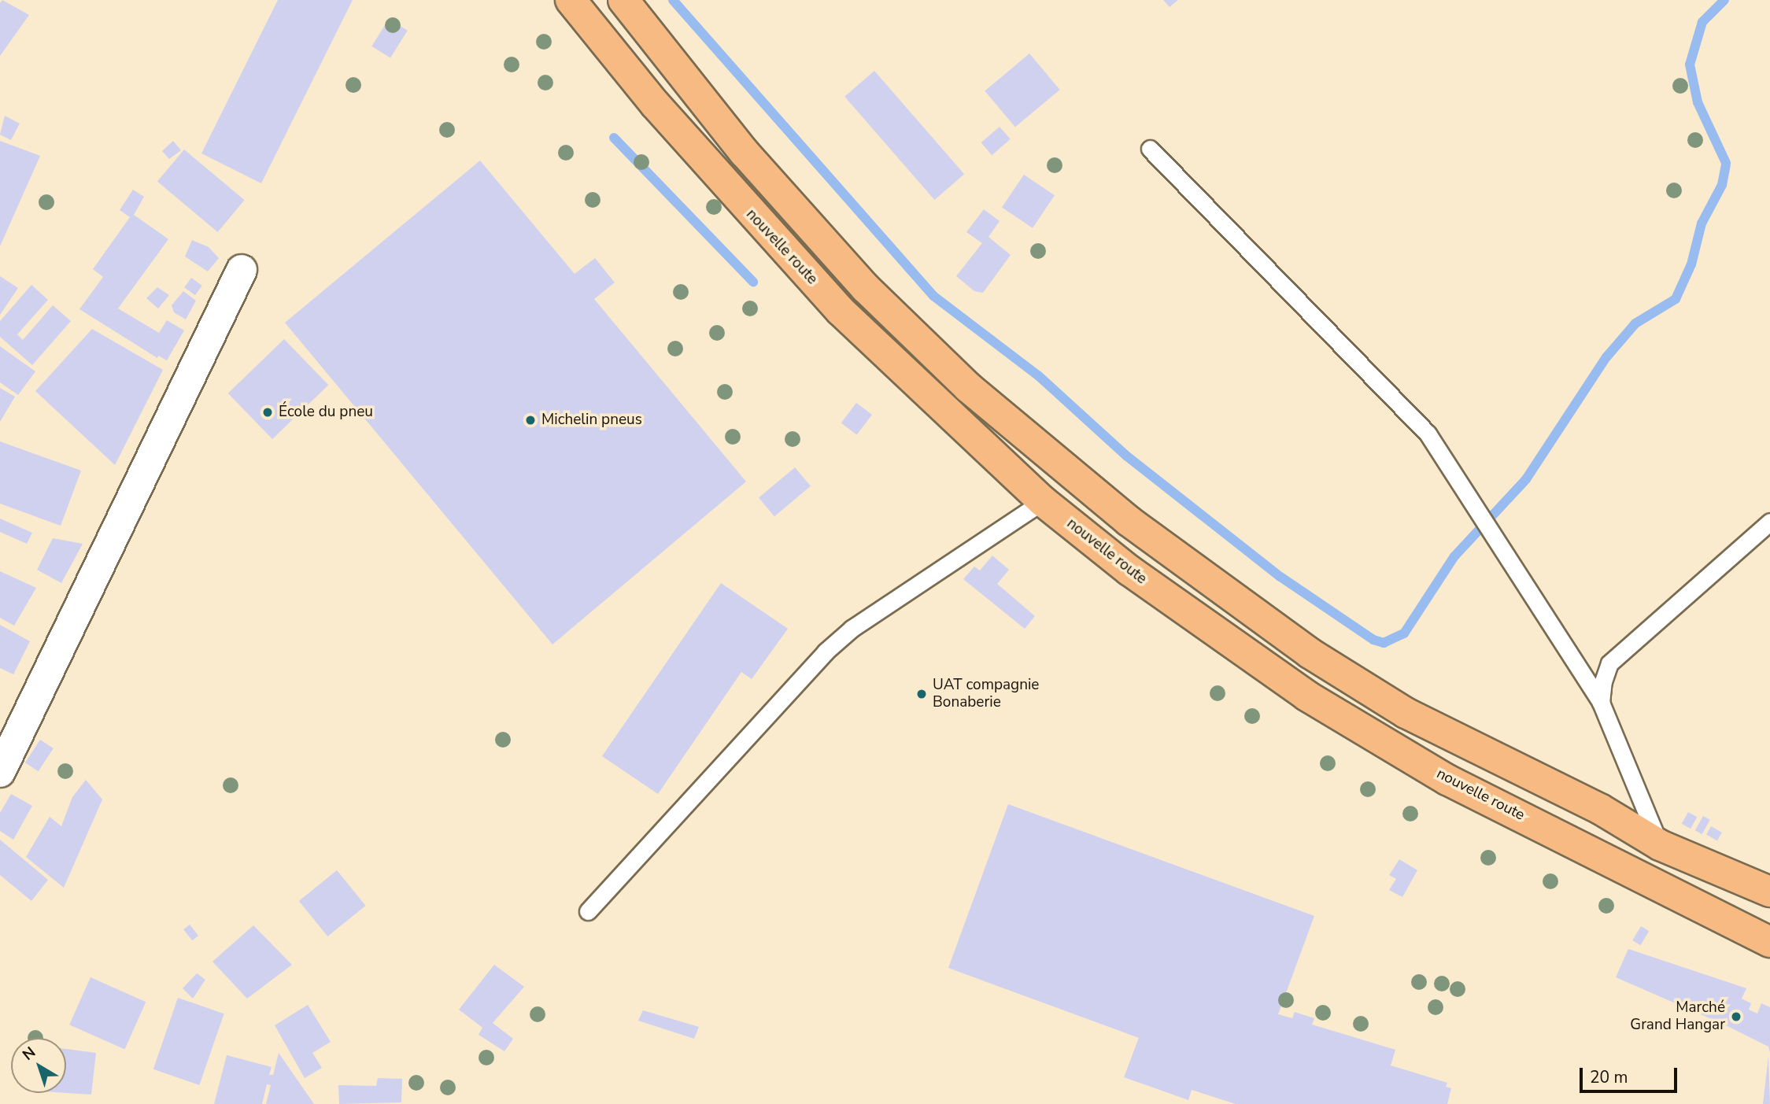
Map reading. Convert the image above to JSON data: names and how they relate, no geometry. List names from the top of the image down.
{
  "streets": {
    "highway": ["nouvelle route"]
  },
  "places": [
    "École du pneu",
    "Michelin pneus",
    "UAT compagnie Bonaberie",
    "Marché Grand Hangar"
  ],
  "scale_bar": "20 m",
  "north": "top left"
}
